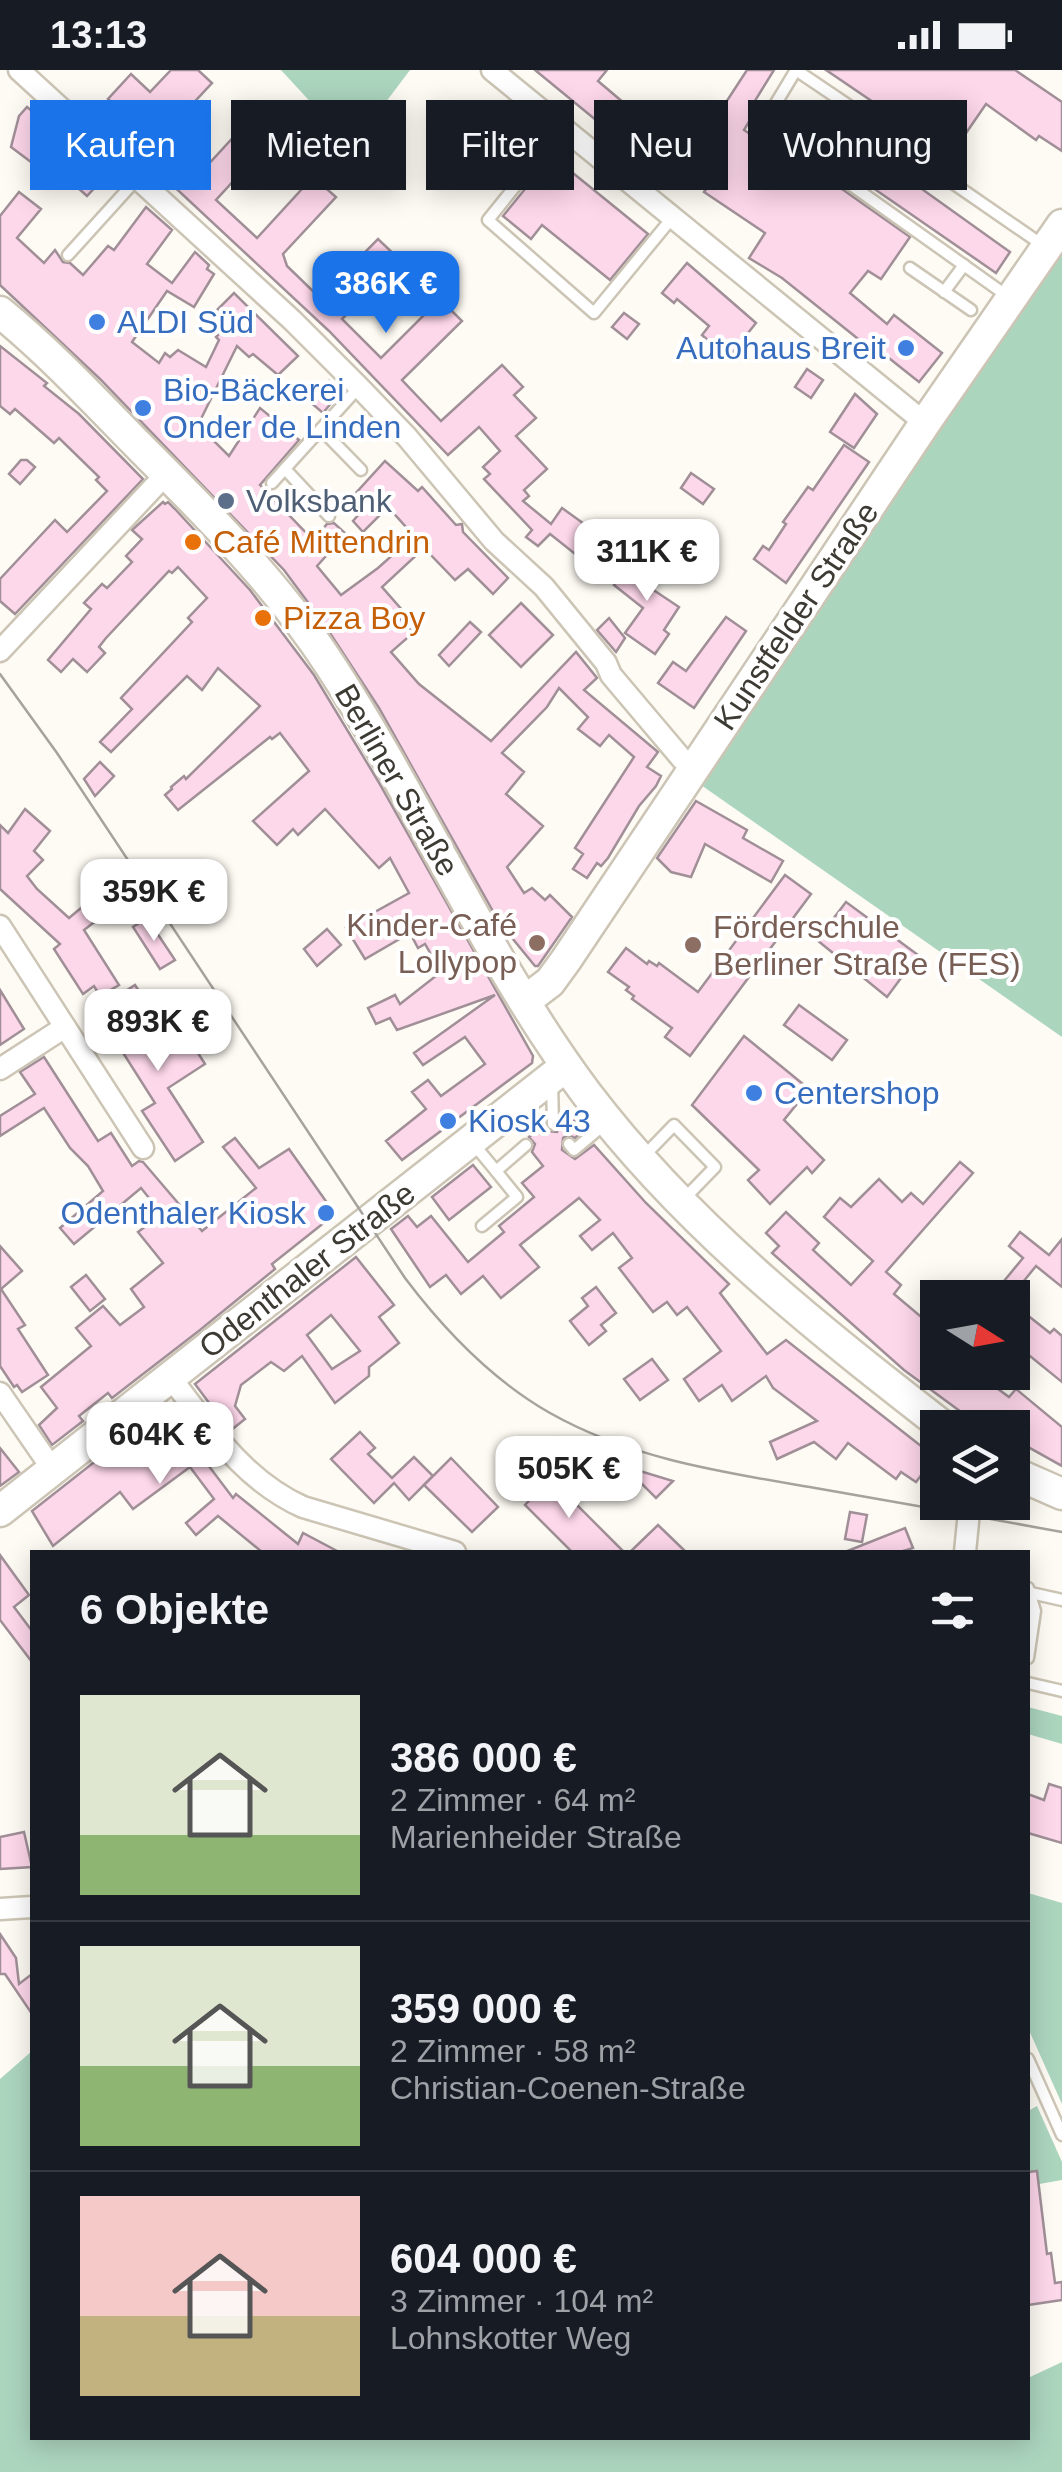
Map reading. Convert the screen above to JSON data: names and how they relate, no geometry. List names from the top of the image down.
{
  "streets": {
    "main road": ["Kunstfelder Straße", "Berliner Straße", "Odenthaler Straße"]
  },
  "crossings": [
    ["Kunstfelder Straße", "Berliner Straße"],
    ["Berliner Straße", "Odenthaler Straße"]
  ],
  "places": [
    "ALDI Süd",
    "Autohaus Breit",
    "Bio-Bäckerei Onder de Linden",
    "Volksbank",
    "Café Mittendrin",
    "Pizza Boy",
    "Kinder-Café Lollypop",
    "Förderschule Berliner Straße (FES)",
    "Centershop",
    "Kiosk 43",
    "Odenthaler Kiosk"
  ],
  "north": "right",
  "page": {
    "status": "13:13",
    "chip": [
      "Kaufen",
      "Mieten",
      "Filter",
      "Neu",
      "Wohnung"
    ],
    "price": [
      "386K €",
      "311K €",
      "359K €",
      "893K €",
      "604K €",
      "505K €"
    ],
    "heading": "6 Objekte",
    "list": [
      {
        "name": "386 000 €",
        "note": "2 Zimmer · 64 m² · Marienheider Straße"
      },
      {
        "name": "359 000 €",
        "note": "2 Zimmer · 58 m² · Christian-Coenen-Straße"
      },
      {
        "name": "604 000 €",
        "note": "3 Zimmer · 104 m² · Lohnskotter Weg"
      }
    ]
  }
}
